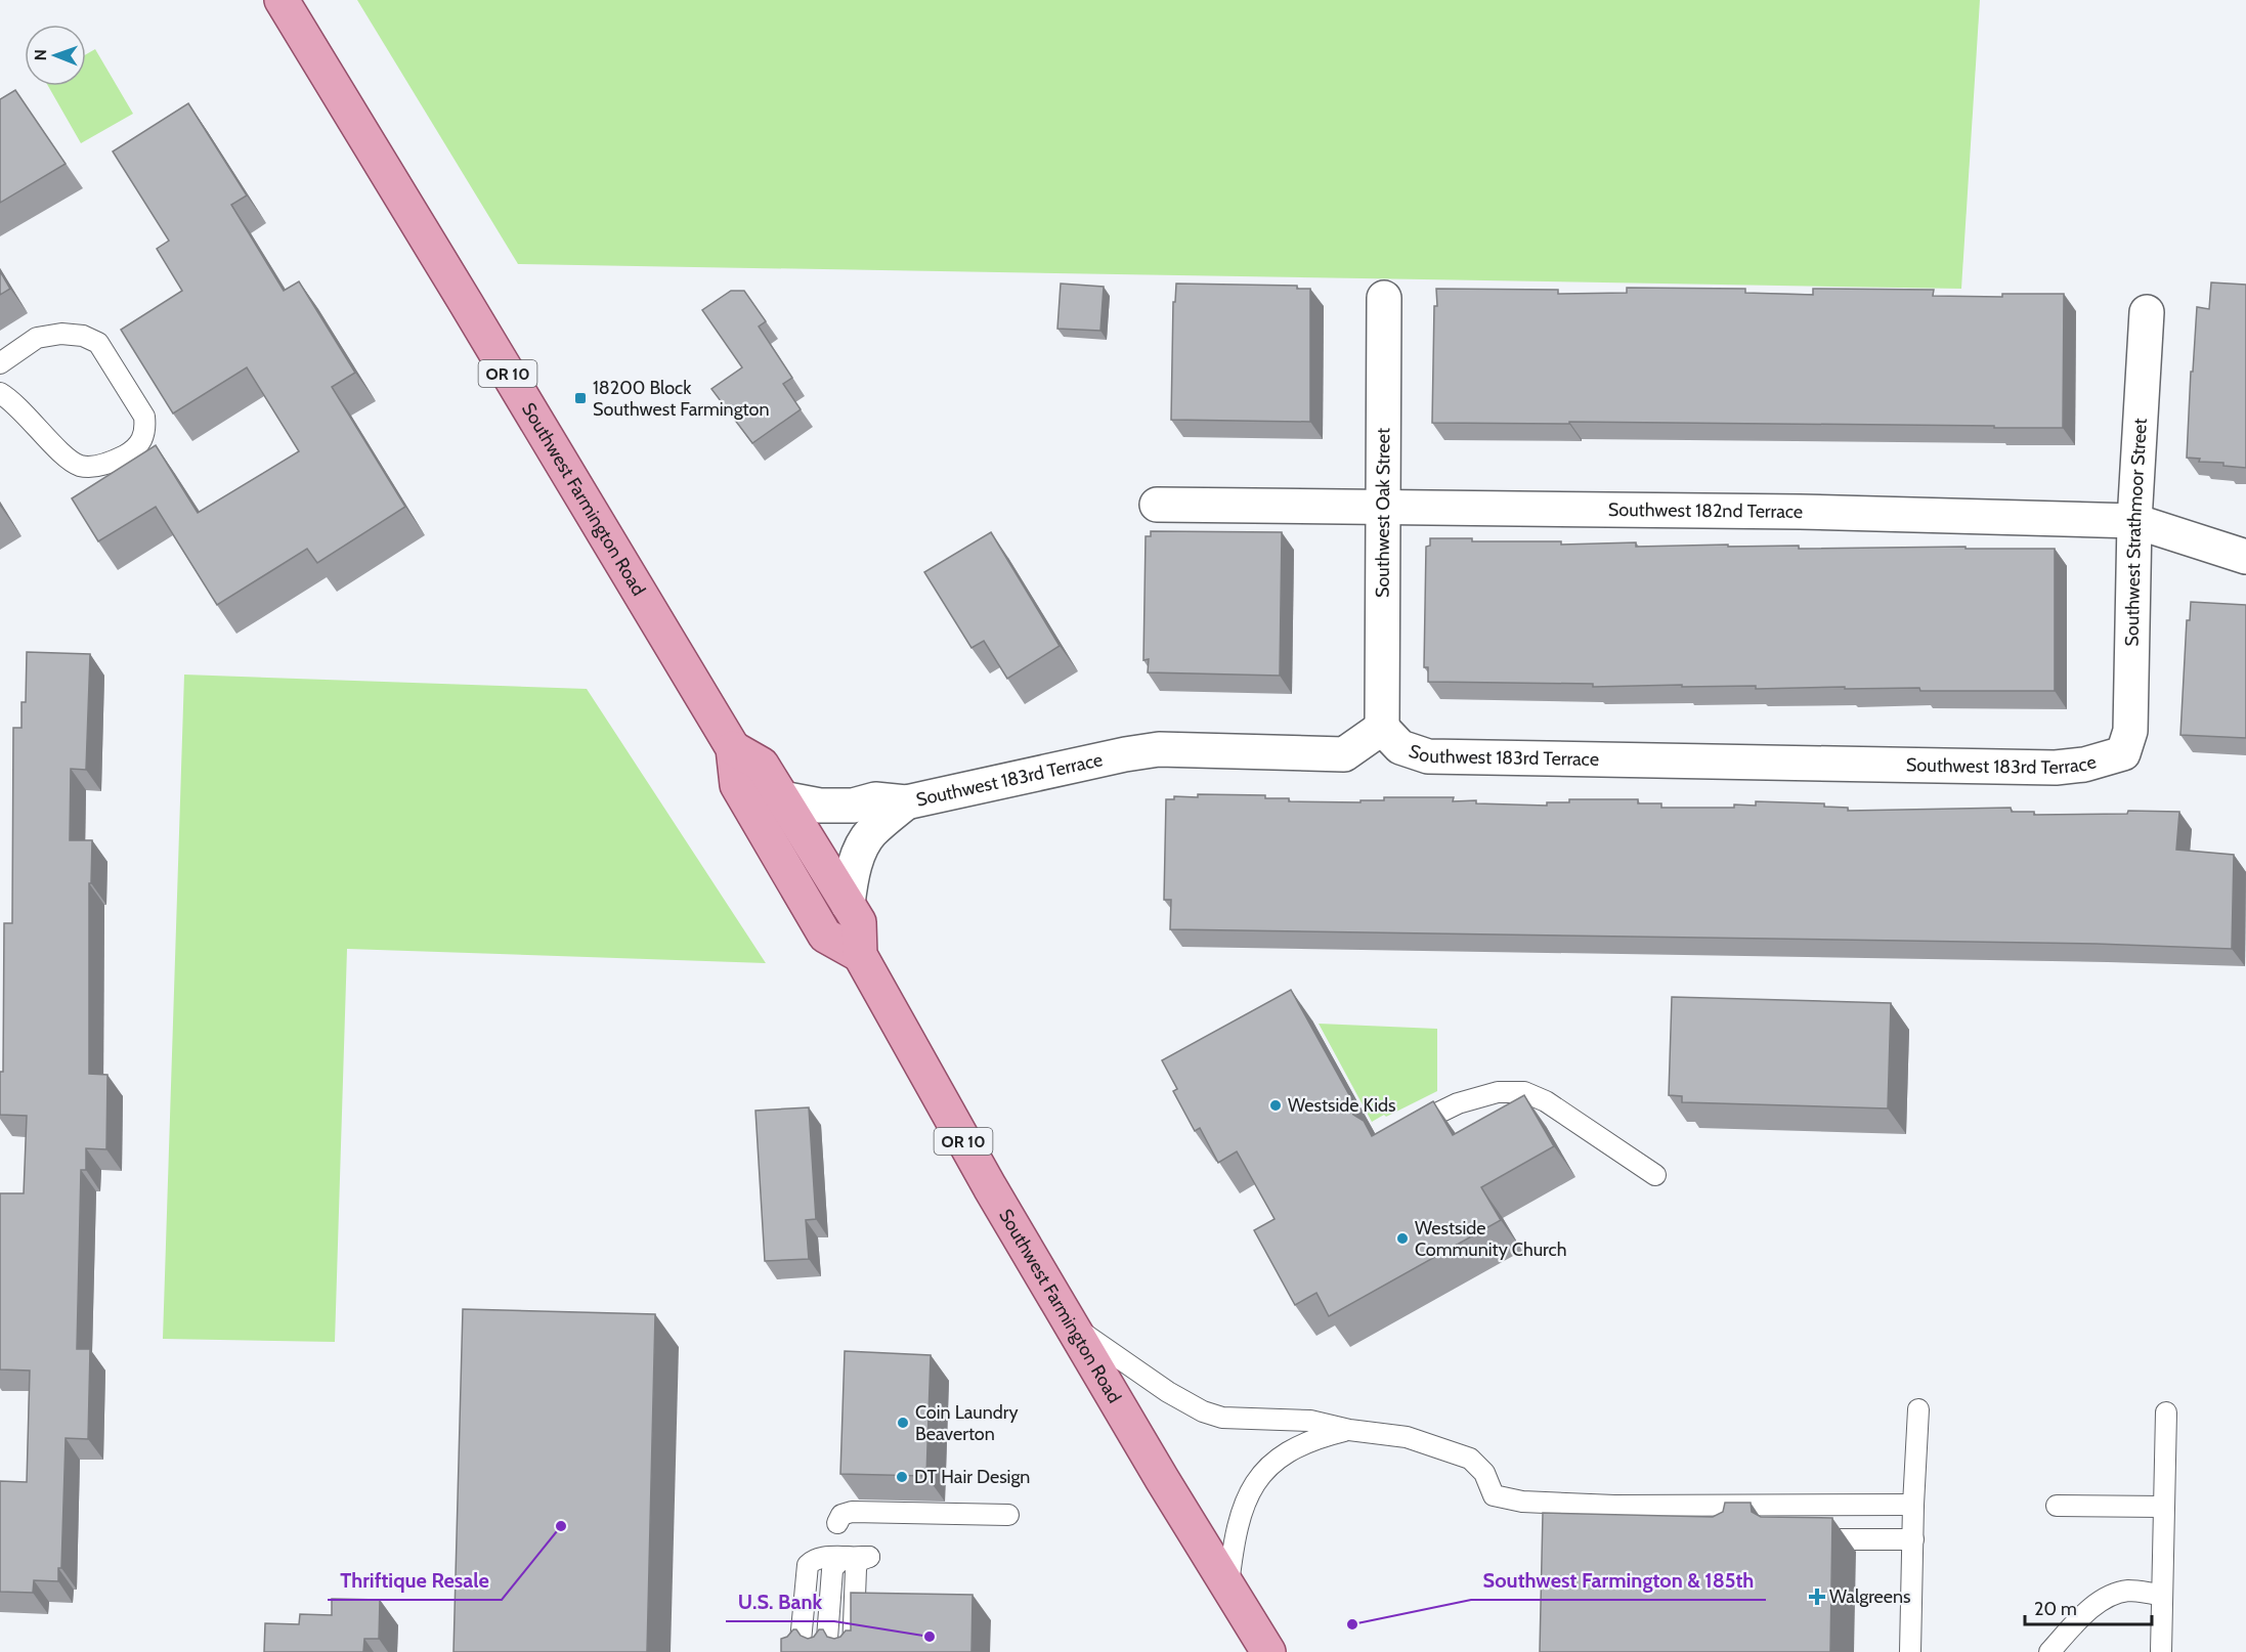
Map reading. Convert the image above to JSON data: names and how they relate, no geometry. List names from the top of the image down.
{
  "streets": {
    "main road": ["OR 10", "Southwest Farmington Road"],
    "street": [
      "Southwest 182nd Terrace",
      "Southwest Oak Street",
      "Southwest Strathmoor Street",
      "Southwest 183rd Terrace"
    ]
  },
  "crossings": [
    ["Southwest Farmington Road", "Southwest 183rd Terrace"],
    ["Southwest 182nd Terrace", "Southwest Oak Street"],
    ["Southwest 182nd Terrace", "Southwest Strathmoor Street"],
    ["Southwest Oak Street", "Southwest 183rd Terrace"],
    ["Southwest Strathmoor Street", "Southwest 183rd Terrace"]
  ],
  "places": {
    "transit": ["18200 Block Southwest Farmington"],
    "other": [
      "Westside Kids",
      "Westside Community Church",
      "Coin Laundry Beaverton",
      "DT Hair Design",
      "Thriftique Resale",
      "Southwest Farmington & 185th",
      "U.S. Bank"
    ],
    "health": ["Walgreens"]
  },
  "scale_bar": "20 m",
  "north": "left"
}
